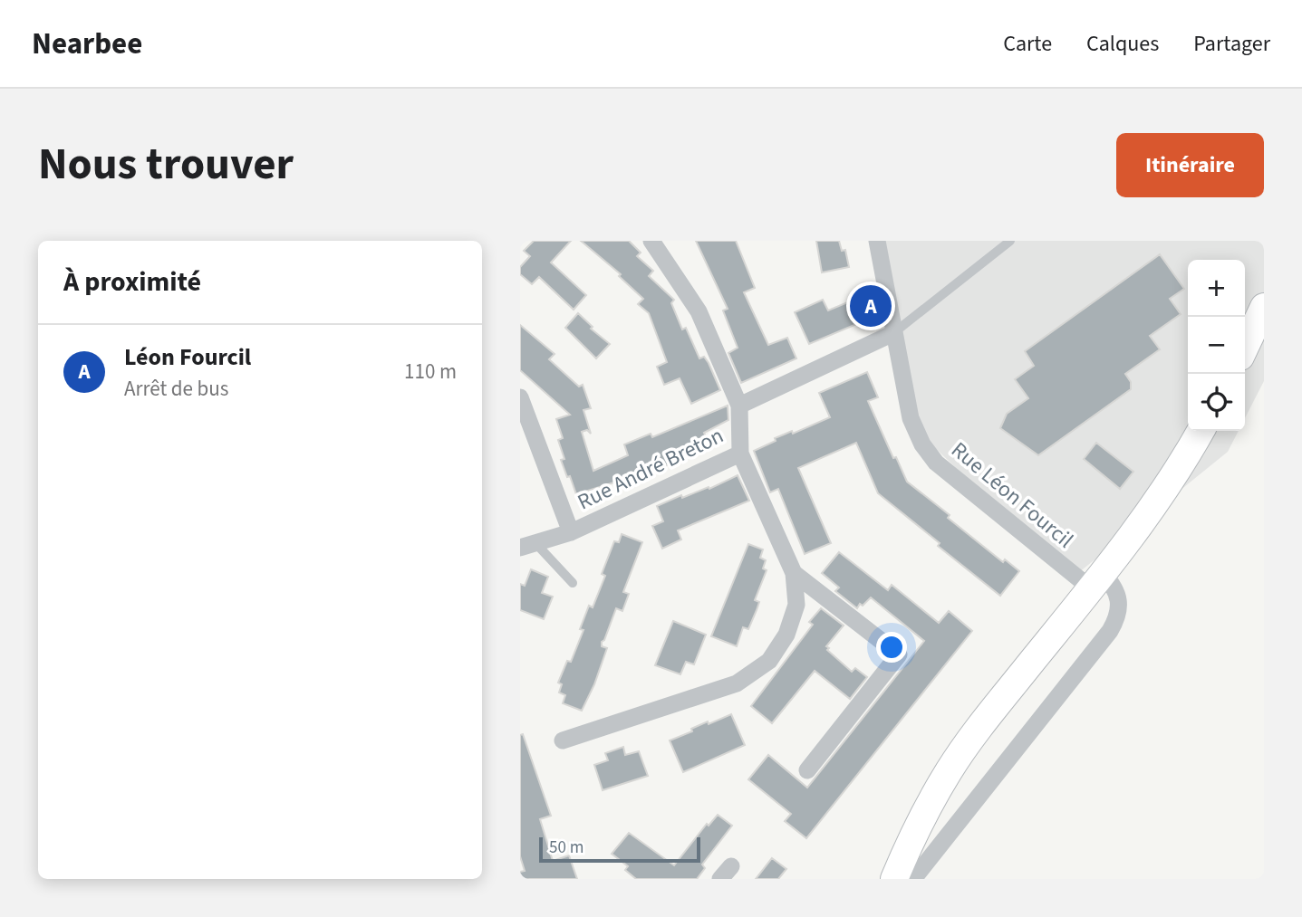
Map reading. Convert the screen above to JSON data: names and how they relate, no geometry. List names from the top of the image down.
{
  "streets": {
    "street": ["Rue André Breton", "Rue Léon Fourcil"]
  },
  "crossings": [
    ["Rue André Breton", "Rue Léon Fourcil"]
  ],
  "scale_bar": "50 m",
  "page": {
    "header": "Nearbee",
    "nav": ["Carte", "Calques", "Partager"],
    "title": "Nous trouver",
    "buttons": "Itinéraire",
    "heading": "À proximité",
    "map_buttons": ["+", "−"],
    "pins": "A",
    "list": [
      {
        "mark": "A",
        "name": "Léon Fourcil",
        "note": "Arrêt de bus",
        "value": "110 m"
      }
    ],
    "scale": "50 m"
  }
}
